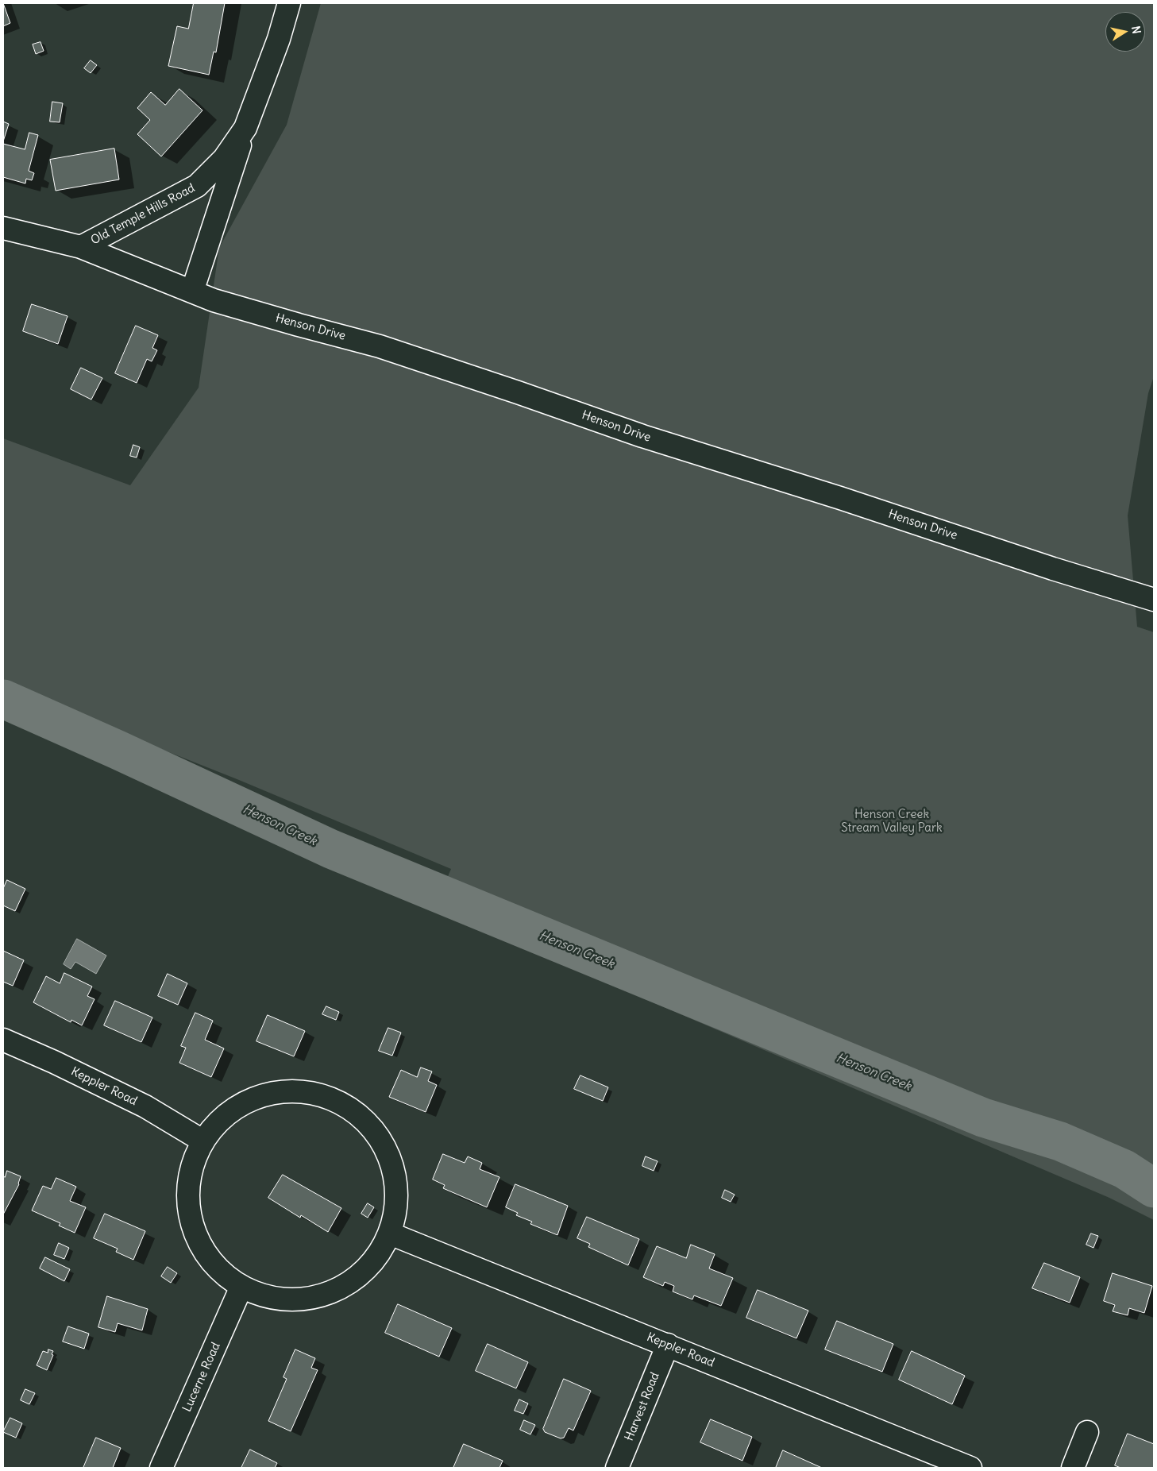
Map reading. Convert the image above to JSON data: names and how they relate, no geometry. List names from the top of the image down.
{
  "streets": {
    "street": [
      "Old Temple Hills Road",
      "Henson Drive",
      "Keppler Road",
      "Lucerne Road",
      "Harvest Road"
    ]
  },
  "crossings": [
    ["Old Temple Hills Road", "Henson Drive"],
    ["Keppler Road", "Harvest Road"]
  ],
  "water": ["Henson Creek"],
  "parks": ["Henson Creek Stream Valley Park"],
  "north": "right"
}
